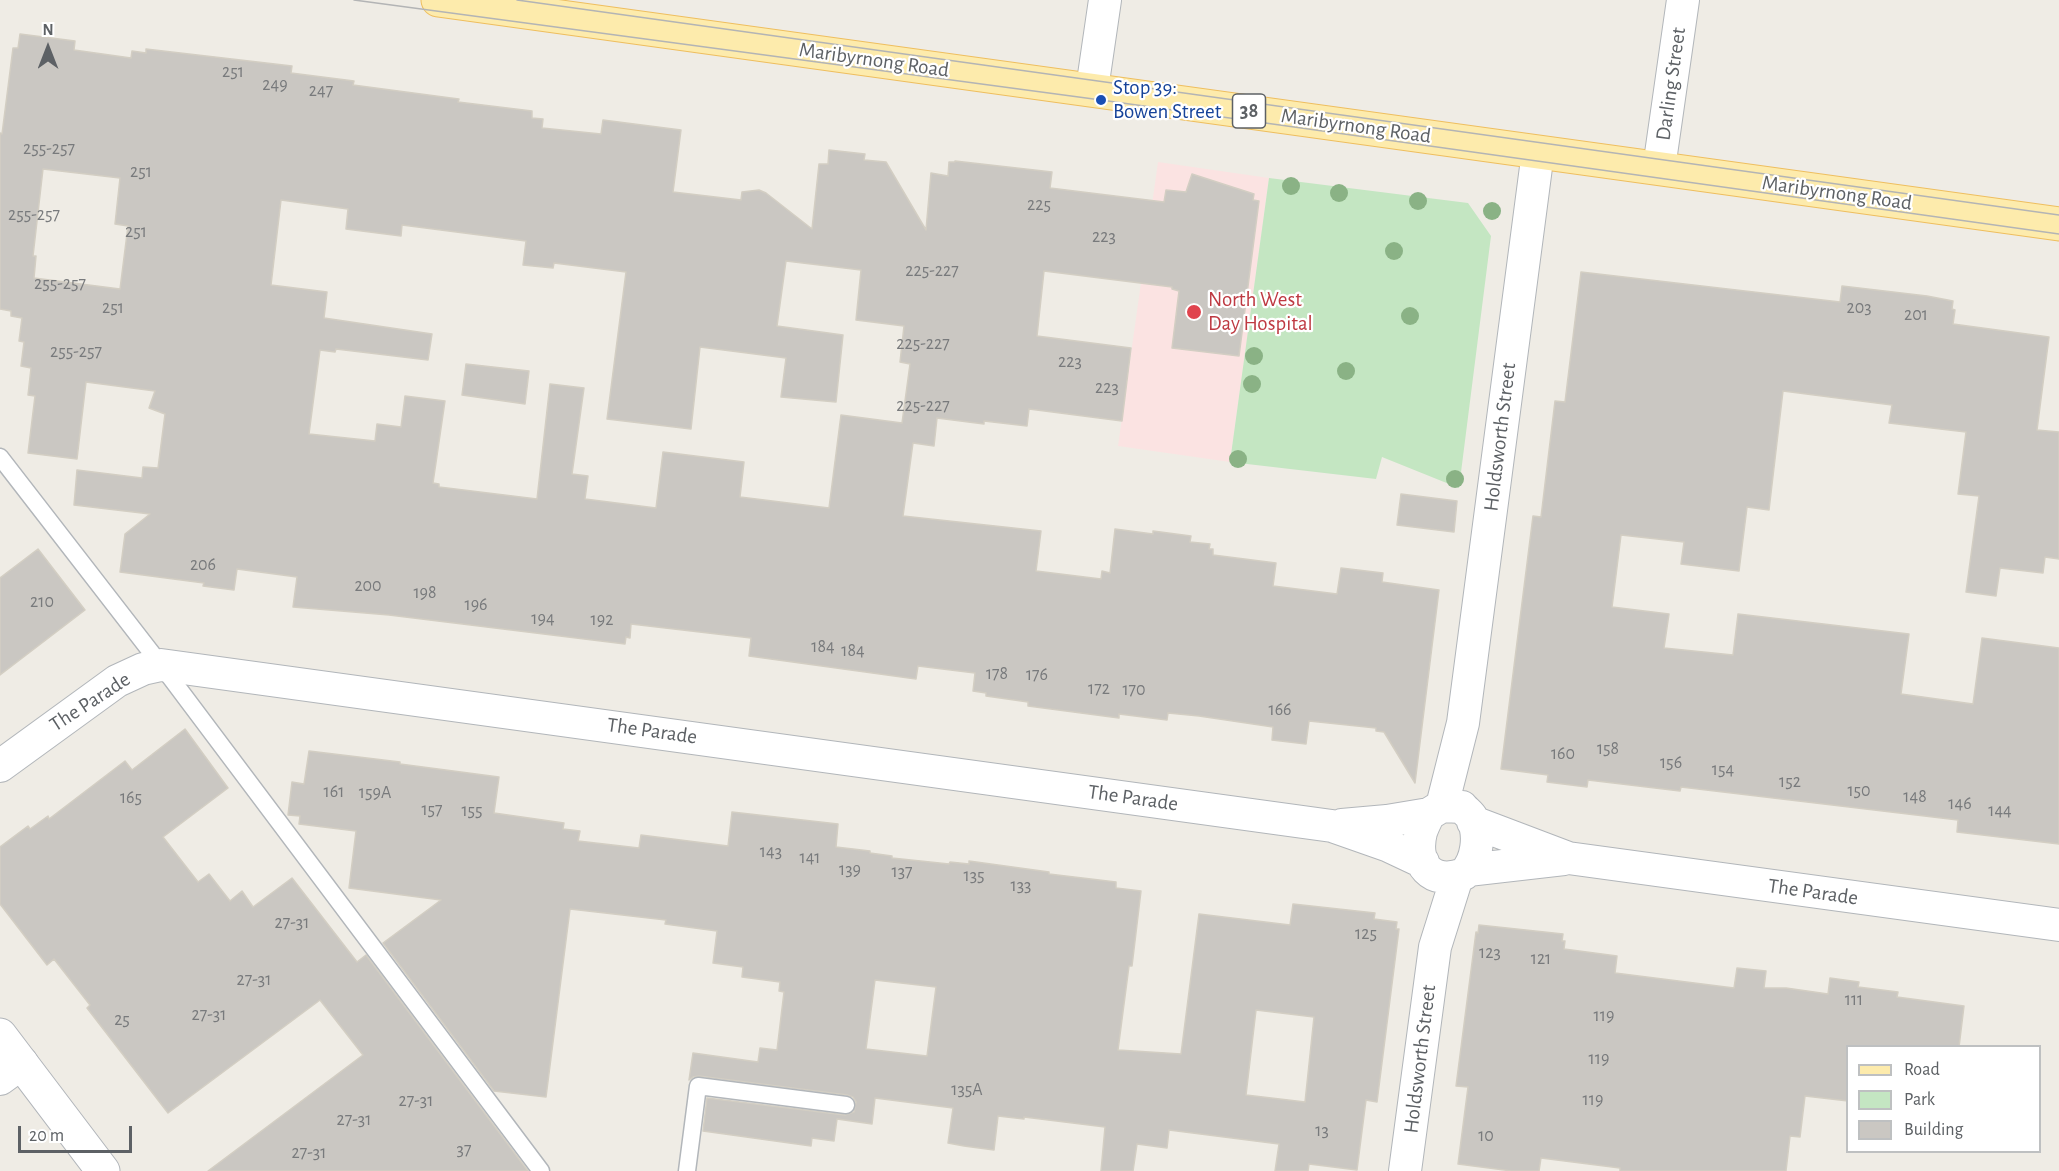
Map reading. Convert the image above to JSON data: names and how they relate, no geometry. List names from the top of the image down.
{
  "streets": {
    "main road": ["Maribyrnong Road", "38"],
    "street": ["Darling Street", "Holdsworth Street", "The Parade"]
  },
  "crossings": [
    ["Maribyrnong Road", "Darling Street"],
    ["Maribyrnong Road", "Holdsworth Street"],
    ["Holdsworth Street", "The Parade"]
  ],
  "places": ["Stop 39: Bowen Street", "North West Day Hospital"],
  "house_numbers": [
    "251",
    "249",
    "247",
    "255-257",
    "251",
    "225",
    "255-257",
    "251",
    "223",
    "225-227",
    "255-257",
    "251",
    "203",
    "201",
    "225-227",
    "255-257",
    "223",
    "223",
    "225-227",
    "206",
    "200",
    "198",
    "210",
    "196",
    "194",
    "192",
    "184",
    "184",
    "178",
    "176",
    "172",
    "170",
    "166",
    "158",
    "160",
    "156",
    "154",
    "152",
    "150",
    "161",
    "159A",
    "148",
    "165",
    "146",
    "157",
    "155",
    "144",
    "143",
    "141",
    "139",
    "137",
    "135",
    "133",
    "27-31",
    "125",
    "123",
    "121",
    "27-31",
    "111",
    "27-31",
    "119",
    "25",
    "119",
    "135A",
    "119",
    "27-31",
    "27-31",
    "13",
    "10",
    "37",
    "27-31"
  ],
  "legend": ["Road", "Park", "Building"],
  "scale_bar": "20 m",
  "north": "top"
}
